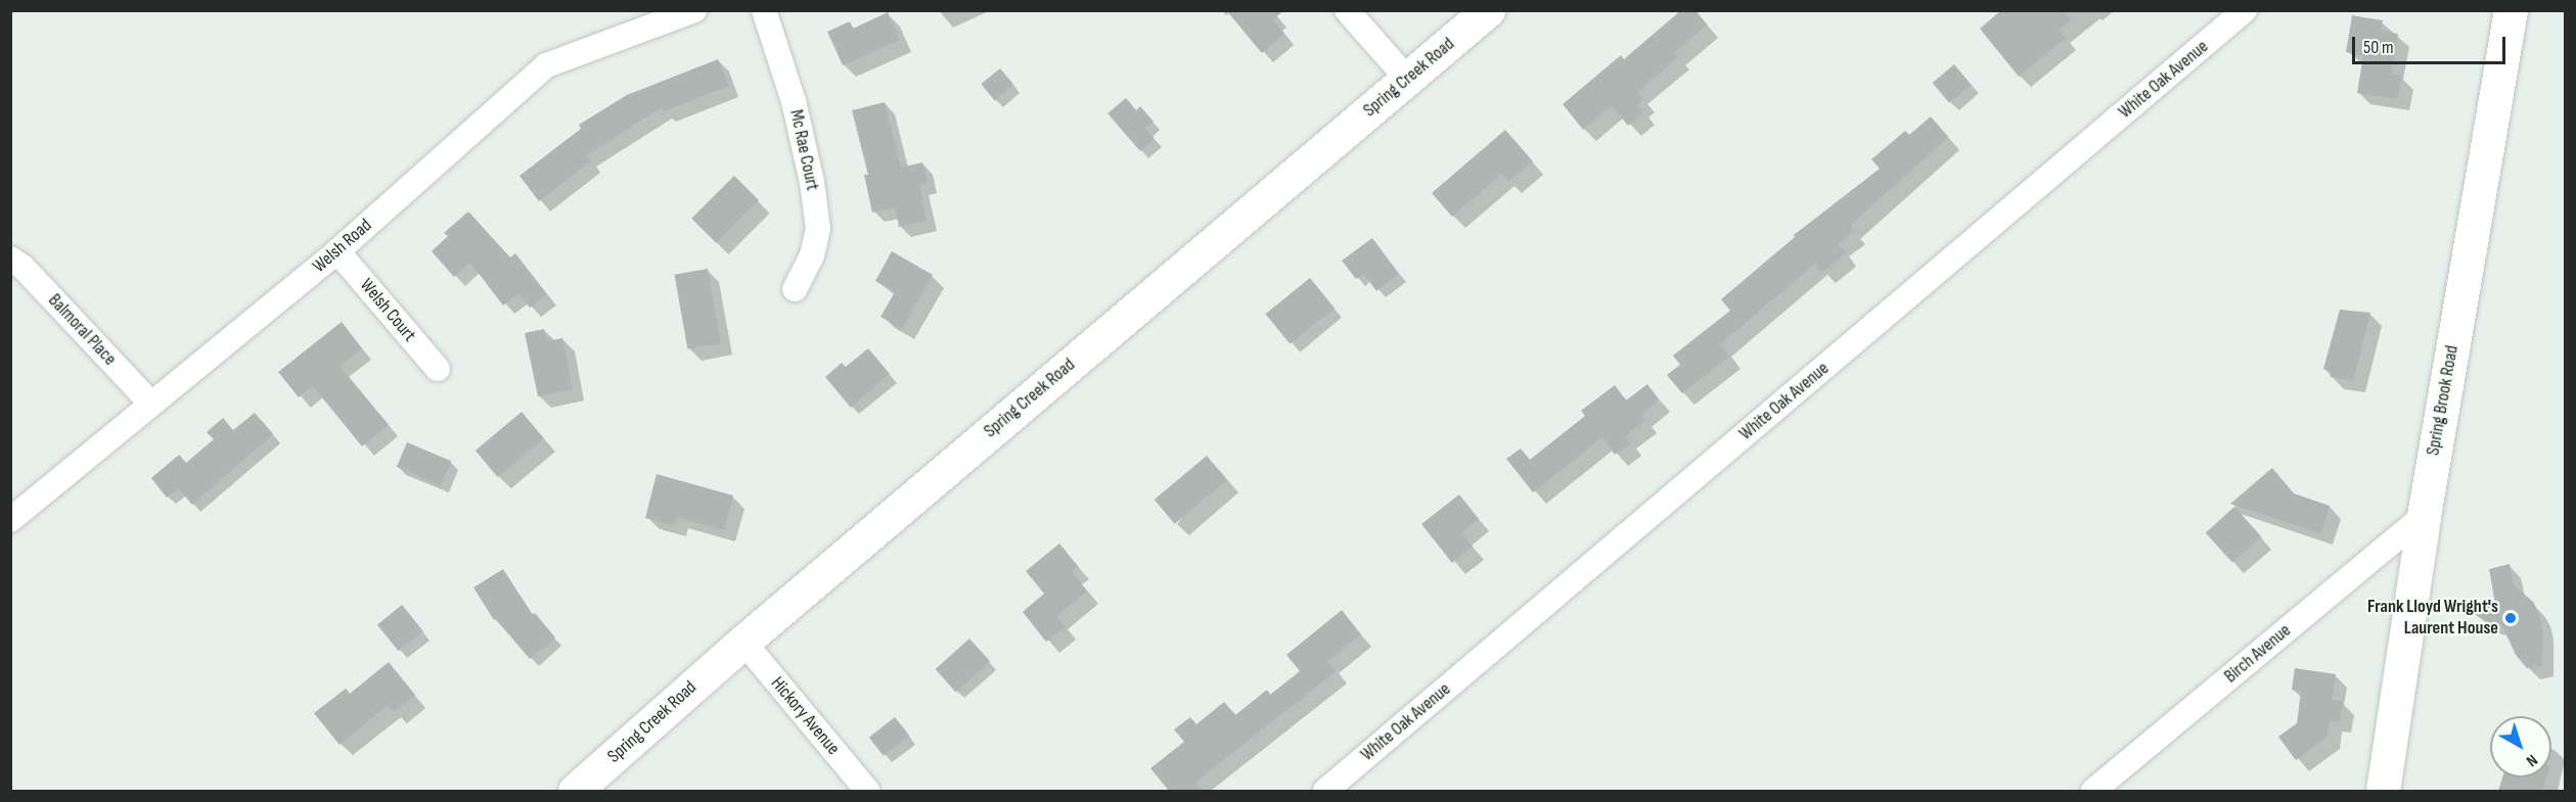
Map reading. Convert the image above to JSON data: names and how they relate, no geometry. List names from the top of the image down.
{
  "streets": {
    "main road": ["Spring Creek Road", "Spring Brook Road"],
    "street": [
      "White Oak Avenue",
      "Mc Rae Court",
      "Welsh Road",
      "Welsh Court",
      "Balmoral Place",
      "Birch Avenue",
      "Hickory Avenue"
    ]
  },
  "crossings": [
    ["Spring Creek Road", "Hickory Avenue"],
    ["Welsh Road", "Welsh Court"],
    ["Welsh Road", "Balmoral Place"],
    ["Spring Brook Road", "Birch Avenue"]
  ],
  "places": ["Frank Lloyd Wright's Laurent House"],
  "scale_bar": "50 m",
  "north": "bottom right"
}
